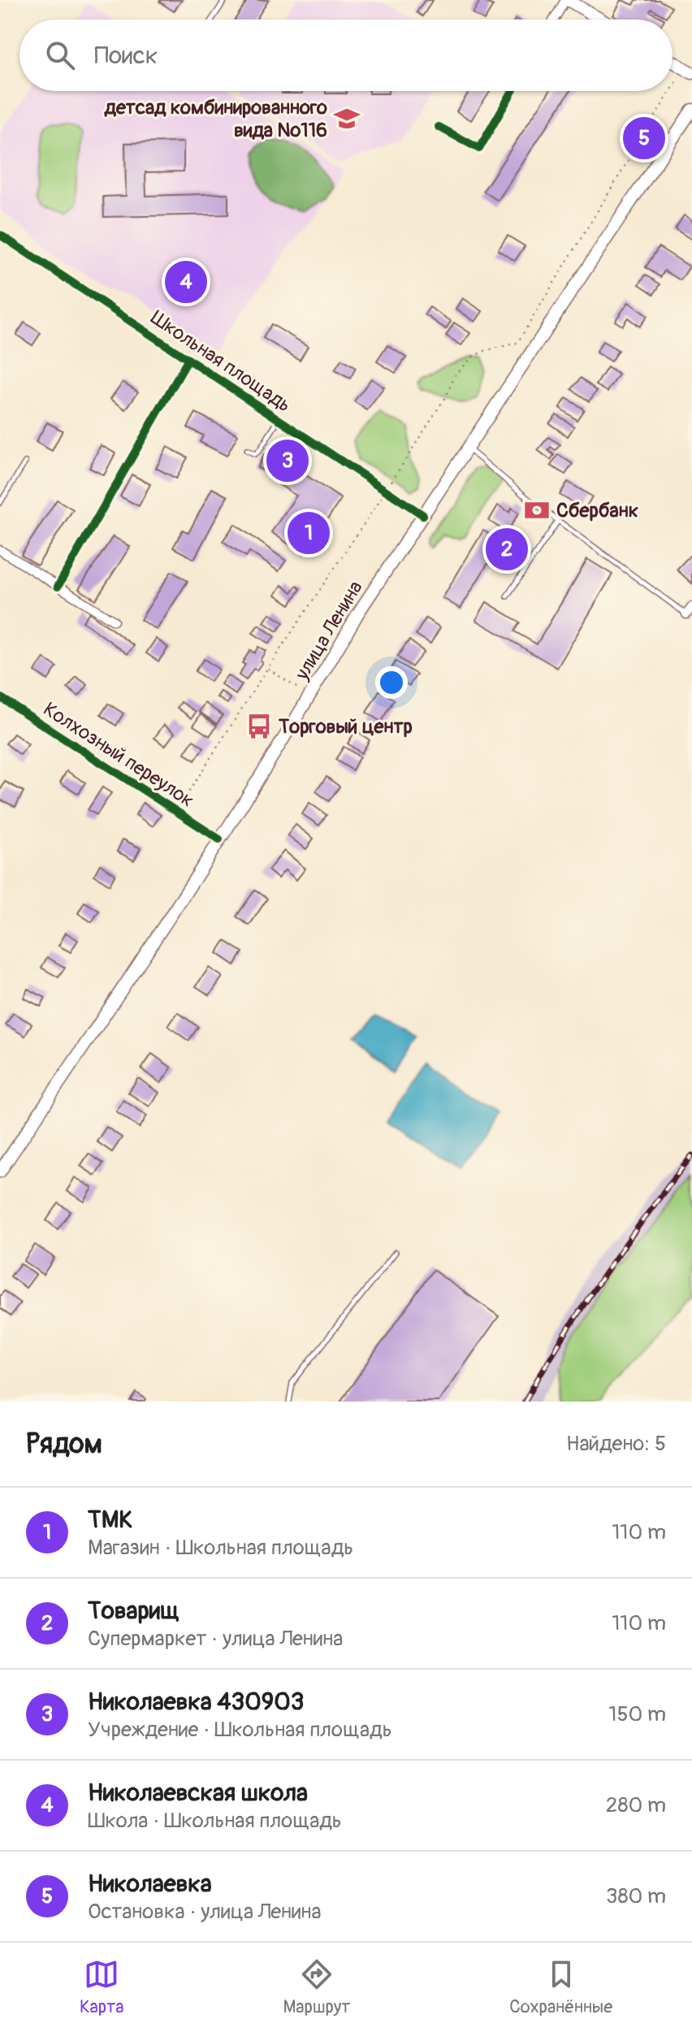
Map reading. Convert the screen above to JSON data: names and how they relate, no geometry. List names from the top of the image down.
{
  "streets": {
    "main road": ["улица Ленина"],
    "street": ["Школьная площадь", "Колхозный переулок"]
  },
  "crossings": [
    ["Школьная площадь", "улица Ленина"],
    ["улица Ленина", "Колхозный переулок"]
  ],
  "places": {
    "school or university": ["детсад комбинированного вида №116"],
    "bank": ["Сбербанк"],
    "bus stop": ["Торговый центр"]
  },
  "page": {
    "search": "Поиск",
    "pins": [
      "5",
      "4",
      "3",
      "1",
      "2"
    ],
    "heading": ["Рядом", "Найдено: 5"],
    "list": [
      {
        "mark": "1",
        "name": "ТМК",
        "note": "Магазин · Школьная площадь",
        "value": "110 m"
      },
      {
        "mark": "2",
        "name": "Товарищ",
        "note": "Супермаркет · улица Ленина",
        "value": "110 m"
      },
      {
        "mark": "3",
        "name": "Николаевка 430903",
        "note": "Учреждение · Школьная площадь",
        "value": "150 m"
      },
      {
        "mark": "4",
        "name": "Николаевская школа",
        "note": "Школа · Школьная площадь",
        "value": "280 m"
      },
      {
        "mark": "5",
        "name": "Николаевка",
        "note": "Остановка · улица Ленина",
        "value": "380 m"
      }
    ],
    "nav": ["Карта", "Маршрут", "Сохранённые"]
  }
}
